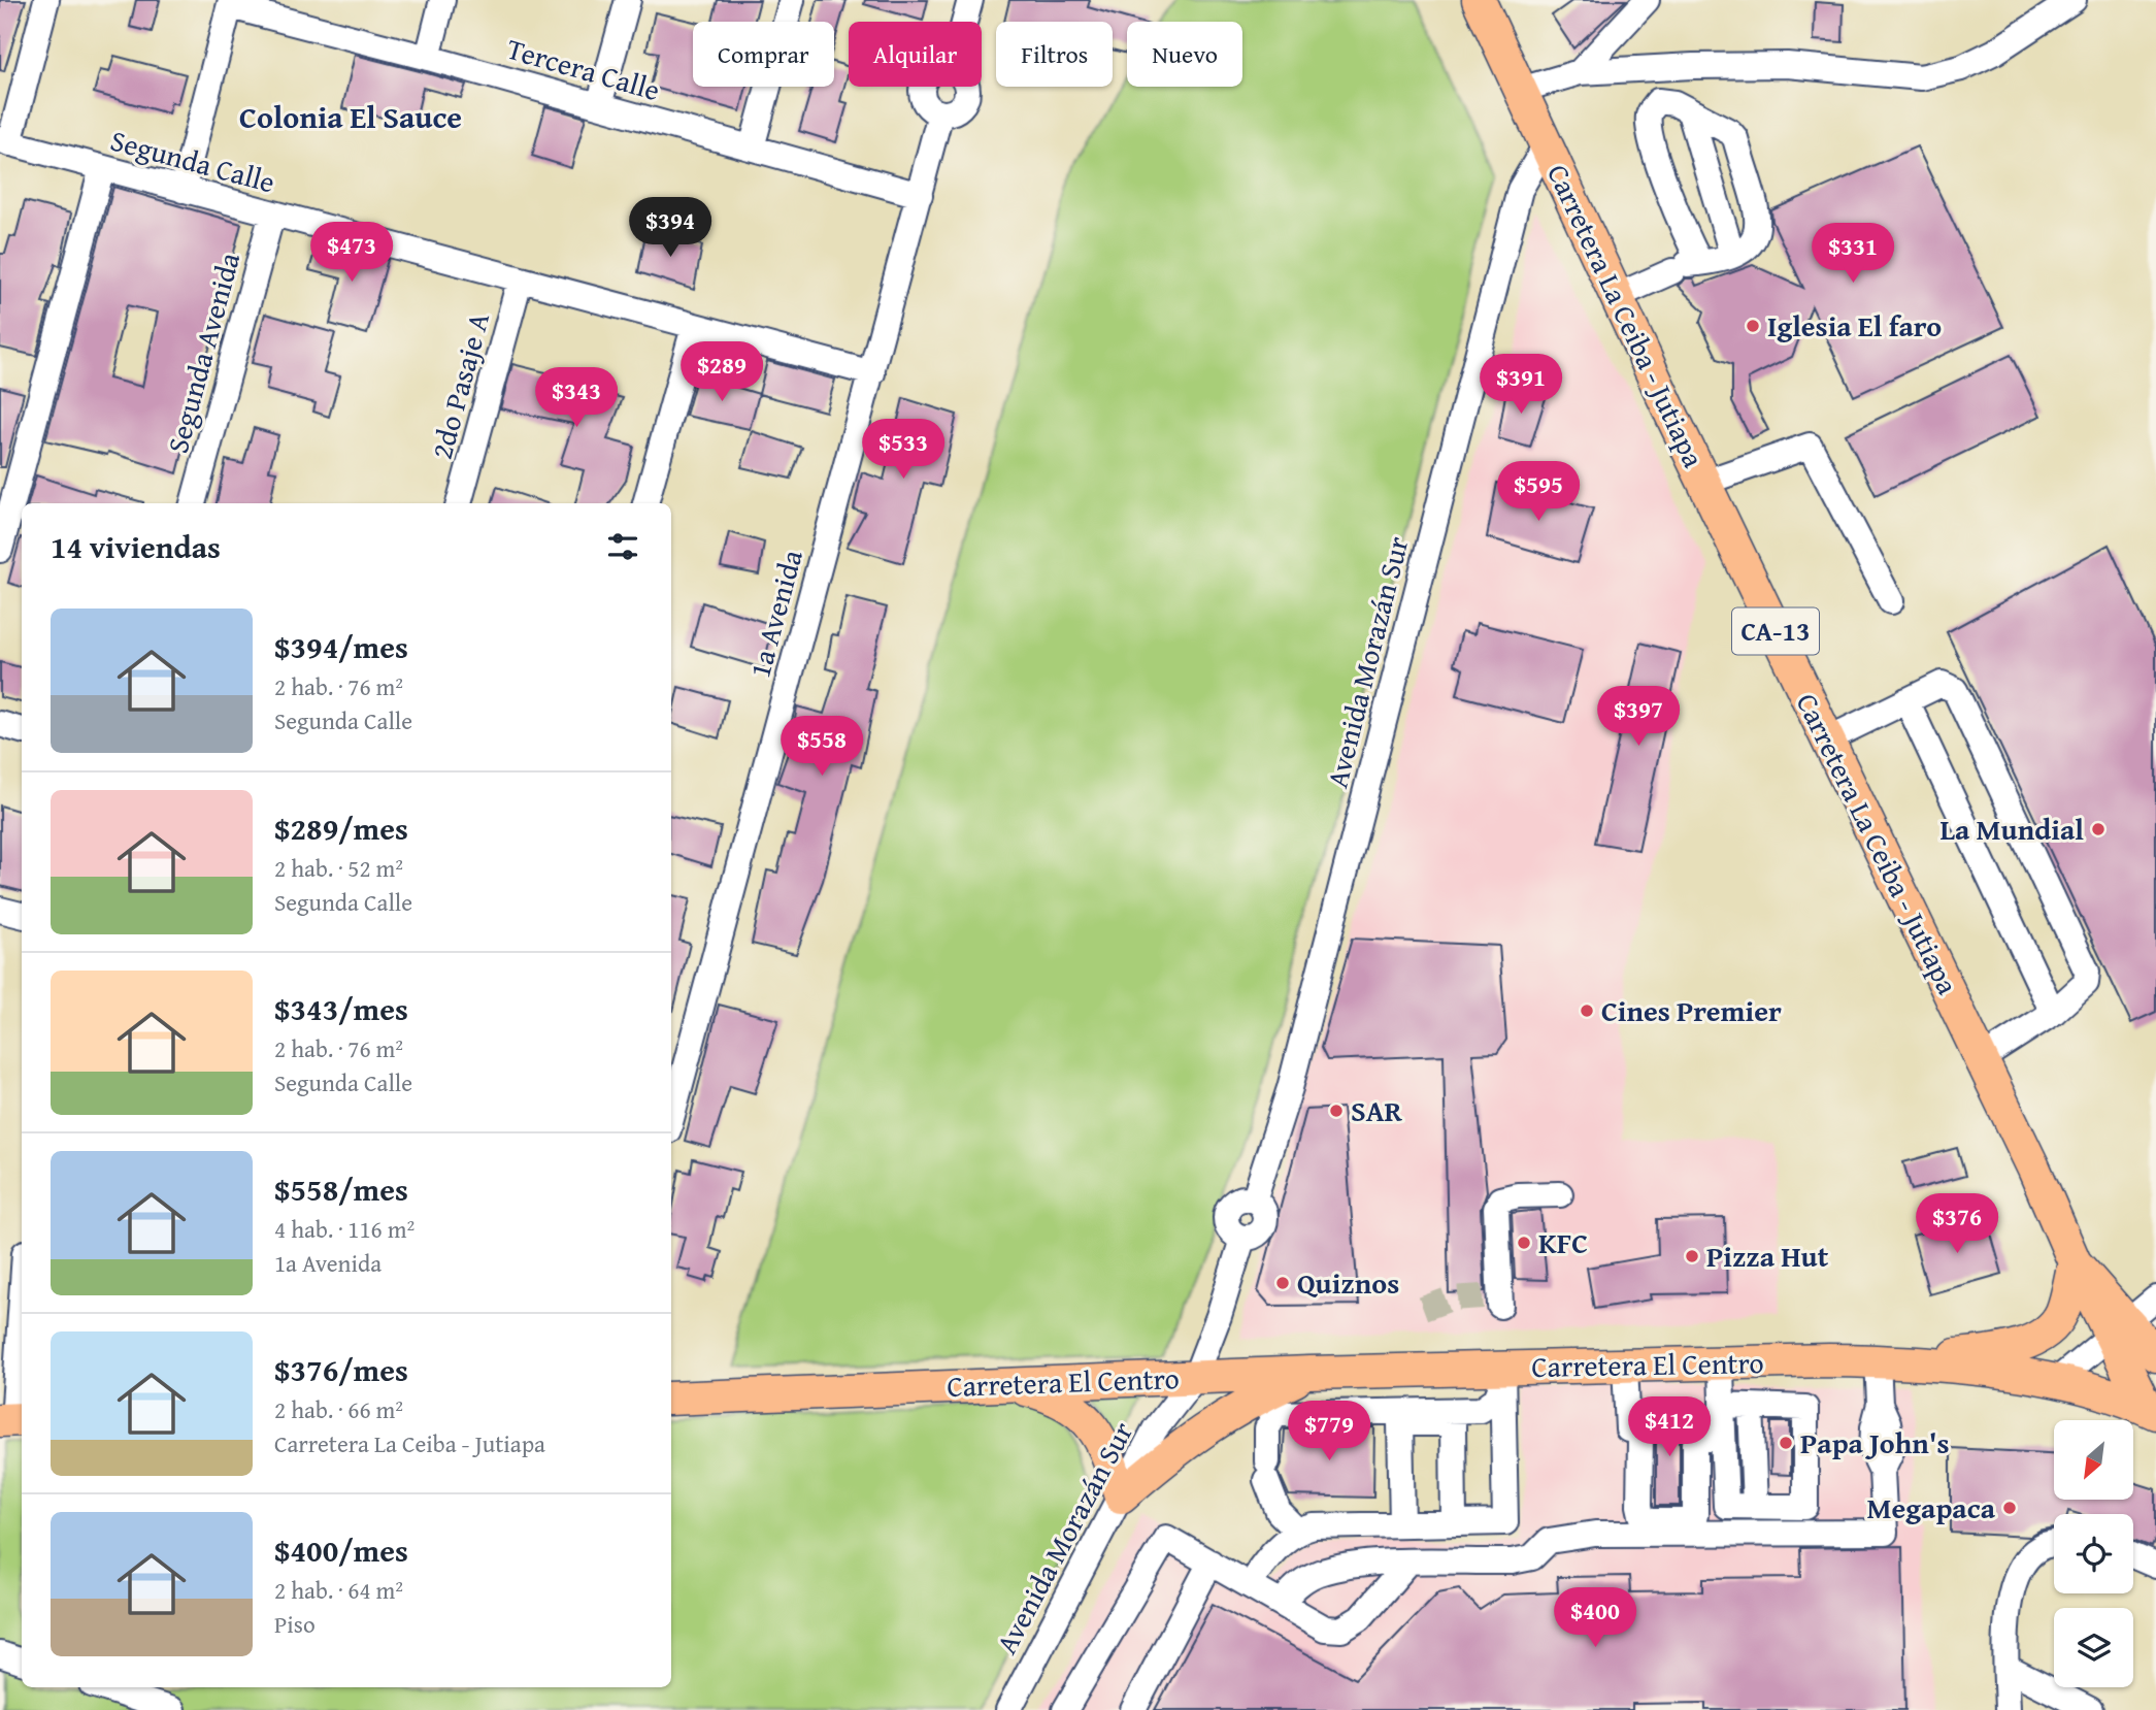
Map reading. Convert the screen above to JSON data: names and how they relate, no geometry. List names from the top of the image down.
{
  "streets": {
    "main road": ["Carretera La Ceiba - Jutiapa", "CA-13", "Carretera El Centro"],
    "street": [
      "Tercera Calle",
      "Segunda Calle",
      "Segunda Avenida",
      "2do Pasaje A",
      "1a Avenida",
      "Avenida Morazán Sur"
    ]
  },
  "crossings": [
    ["Tercera Calle", "1a Avenida"],
    ["Segunda Calle", "Segunda Avenida"],
    ["Segunda Calle", "2do Pasaje A"],
    ["Segunda Calle", "1a Avenida"],
    ["Carretera La Ceiba - Jutiapa", "CA-13"],
    ["Carretera La Ceiba - Jutiapa", "Avenida Morazán Sur"],
    ["CA-13", "Carretera El Centro"],
    ["Avenida Morazán Sur", "Carretera El Centro"]
  ],
  "districts": ["Colonia El Sauce"],
  "places": [
    "Iglesia El faro",
    "La Mundial",
    "Cines Premier",
    "SAR",
    "KFC",
    "Pizza Hut",
    "Quiznos",
    "Papa John's",
    "Megapaca"
  ],
  "north": "bottom left",
  "page": {
    "chip": [
      "Comprar",
      "Alquilar",
      "Filtros",
      "Nuevo"
    ],
    "price": [
      "$394",
      "$473",
      "$331",
      "$289",
      "$391",
      "$343",
      "$533",
      "$595",
      "$397",
      "$558",
      "$376",
      "$412",
      "$779",
      "$400"
    ],
    "heading": "14 viviendas",
    "list": [
      {
        "name": "$394/mes",
        "note": "2 hab. · 76 m² · Segunda Calle"
      },
      {
        "name": "$289/mes",
        "note": "2 hab. · 52 m² · Segunda Calle"
      },
      {
        "name": "$343/mes",
        "note": "2 hab. · 76 m² · Segunda Calle"
      },
      {
        "name": "$558/mes",
        "note": "4 hab. · 116 m² · 1a Avenida"
      },
      {
        "name": "$376/mes",
        "note": "2 hab. · 66 m² · Carretera La Ceiba - Jutiapa"
      },
      {
        "name": "$400/mes",
        "note": "2 hab. · 64 m² · Piso"
      }
    ]
  }
}
